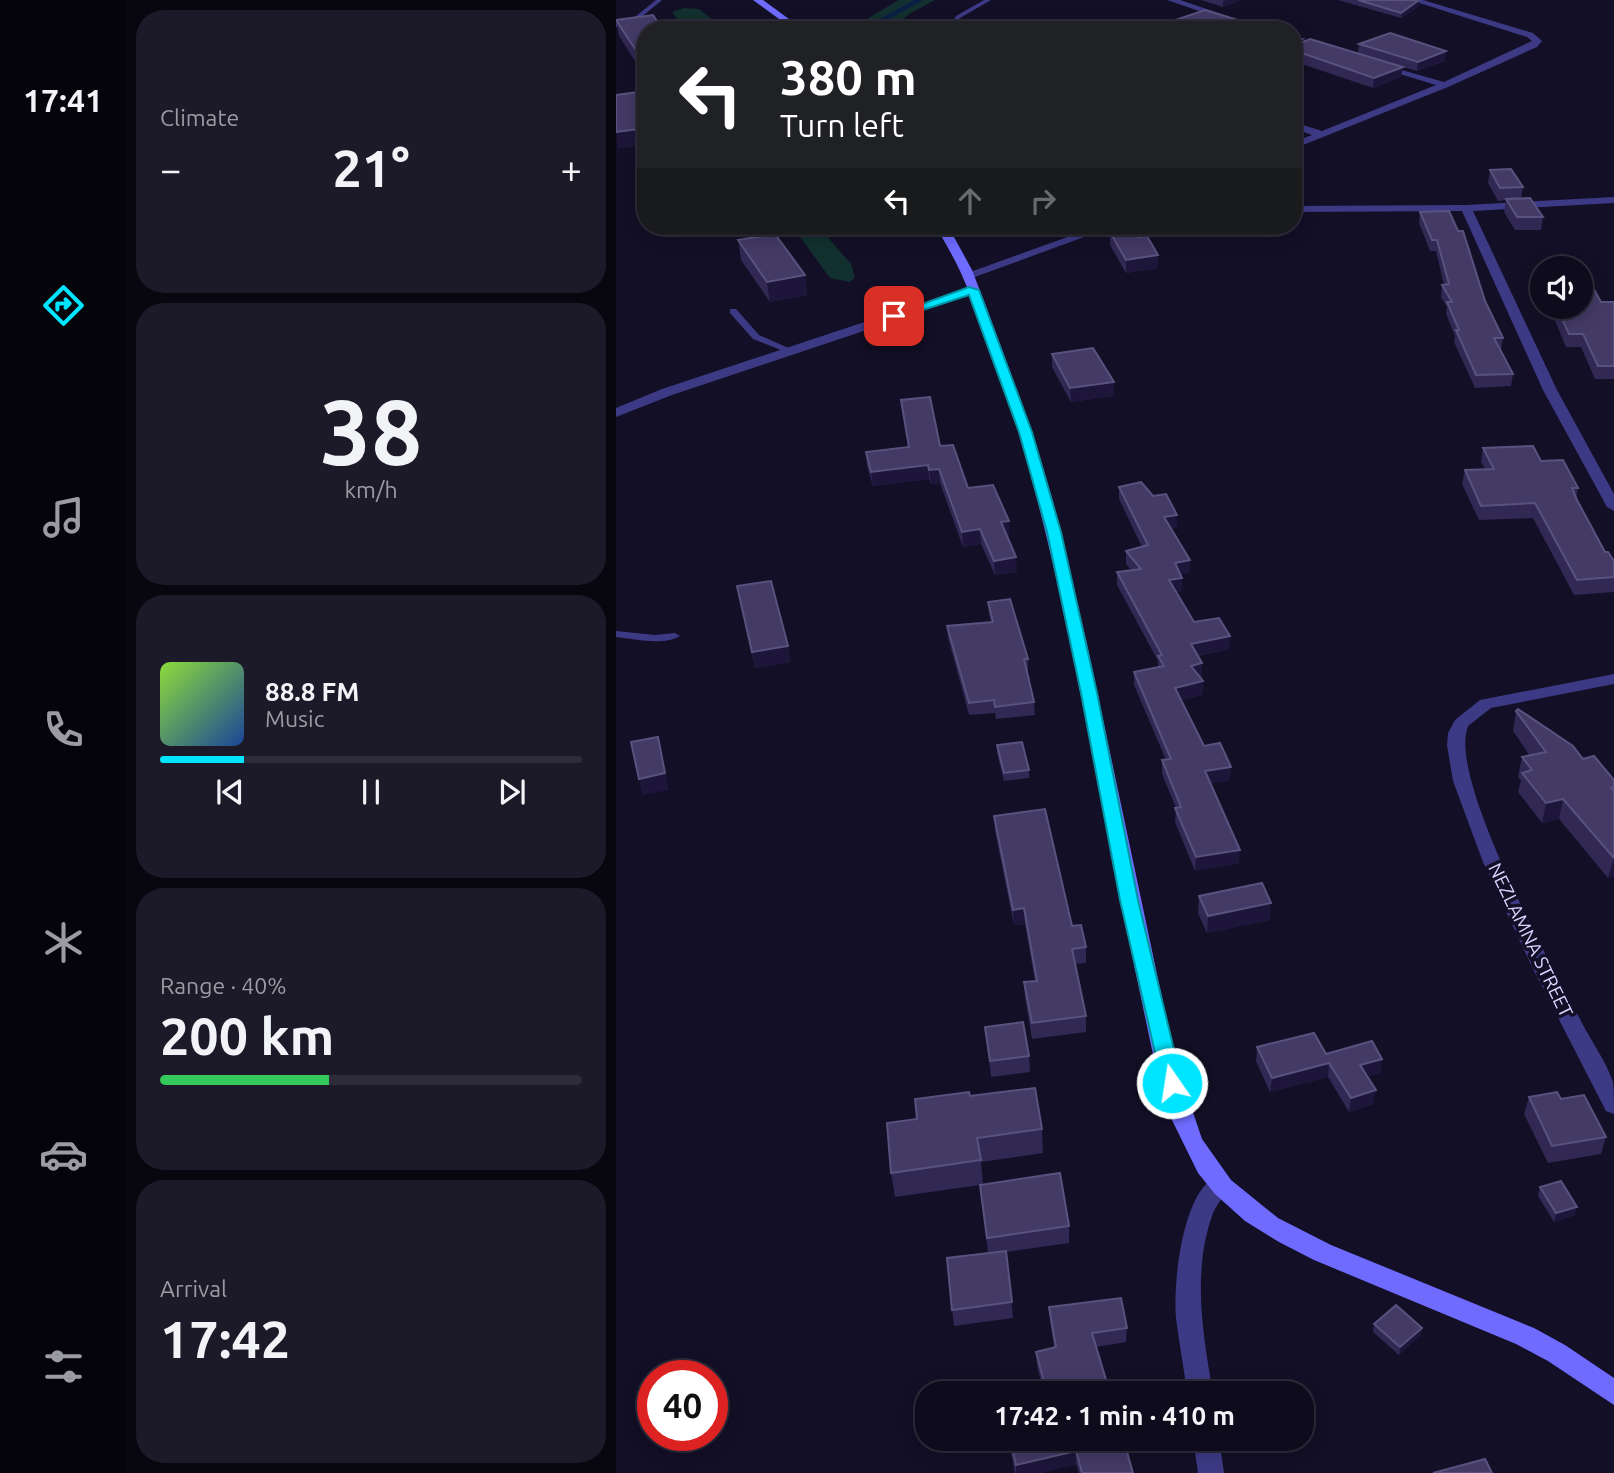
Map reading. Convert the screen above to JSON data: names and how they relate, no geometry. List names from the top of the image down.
{
  "streets": {
    "street": ["NEZLAMNA STREET"]
  },
  "page": {
    "tabs": "17:41",
    "tile": [
      "Climate",
      ["38", "km/h"],
      ["Range · 40%", "200 km"],
      ["Arrival", "17:42"]
    ],
    "turn": ["380 m", "Turn left"],
    "heat": ["−", "21°", "+"],
    "song": ["88.8 FM", "Music"],
    "limit": "40",
    "trip": "17:42 · 1 min · 410 m"
  }
}
